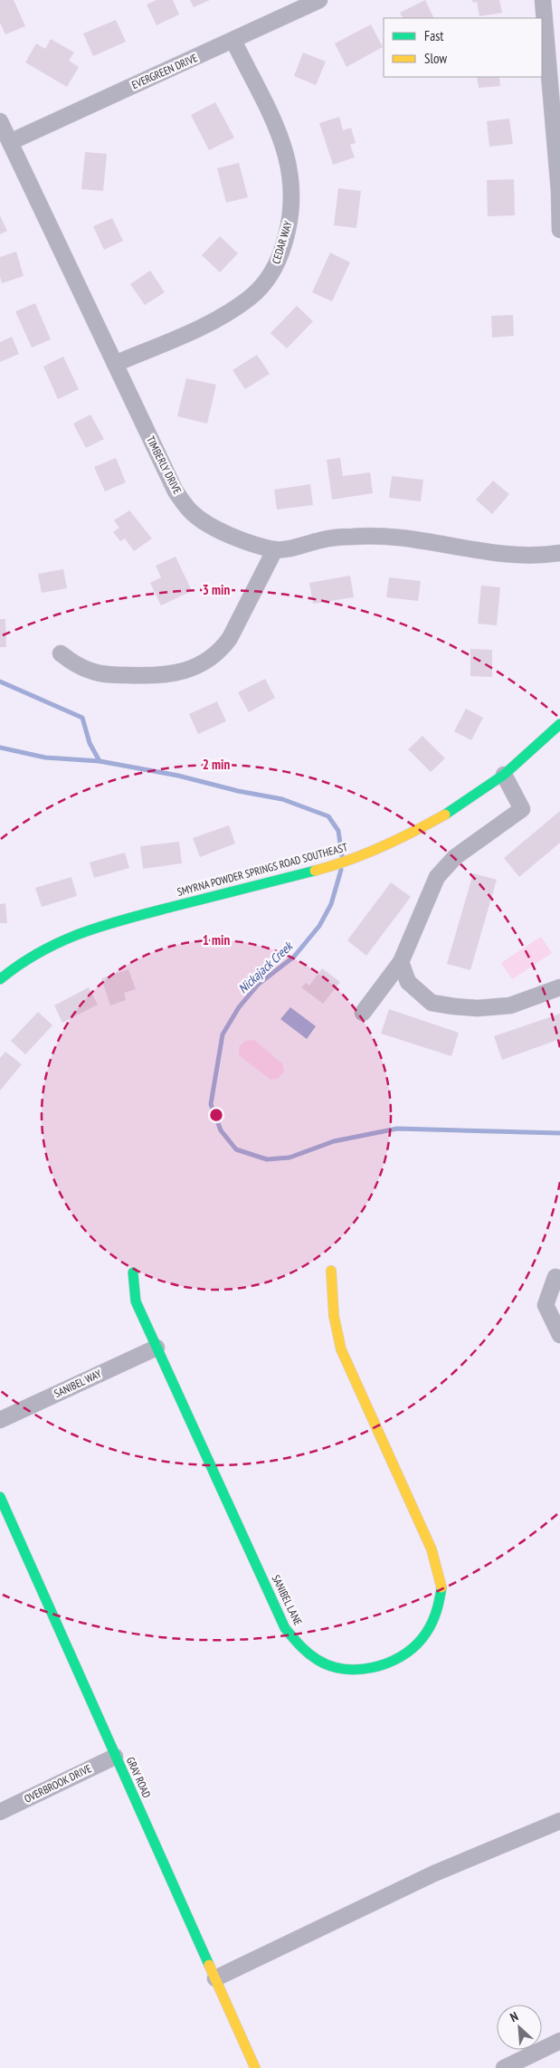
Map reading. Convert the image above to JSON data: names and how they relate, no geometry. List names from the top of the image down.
{
  "streets": {
    "street": [
      "EVERGREEN DRIVE",
      "CEDAR WAY",
      "TIMBERLY DRIVE",
      "SMYRNA POWDER SPRINGS ROAD SOUTHEAST",
      "SANIBEL WAY",
      "SANIBEL LANE",
      "GRAY ROAD",
      "OVERBROOK DRIVE"
    ]
  },
  "crossings": [
    ["EVERGREEN DRIVE", "CEDAR WAY"],
    ["EVERGREEN DRIVE", "TIMBERLY DRIVE"],
    ["CEDAR WAY", "TIMBERLY DRIVE"],
    ["SANIBEL WAY", "SANIBEL LANE"],
    ["GRAY ROAD", "OVERBROOK DRIVE"]
  ],
  "water": ["Nickajack Creek"],
  "legend": ["Fast", "Slow"],
  "north": "top left",
  "rings": ["3 min", "2 min", "1 min"]
}
